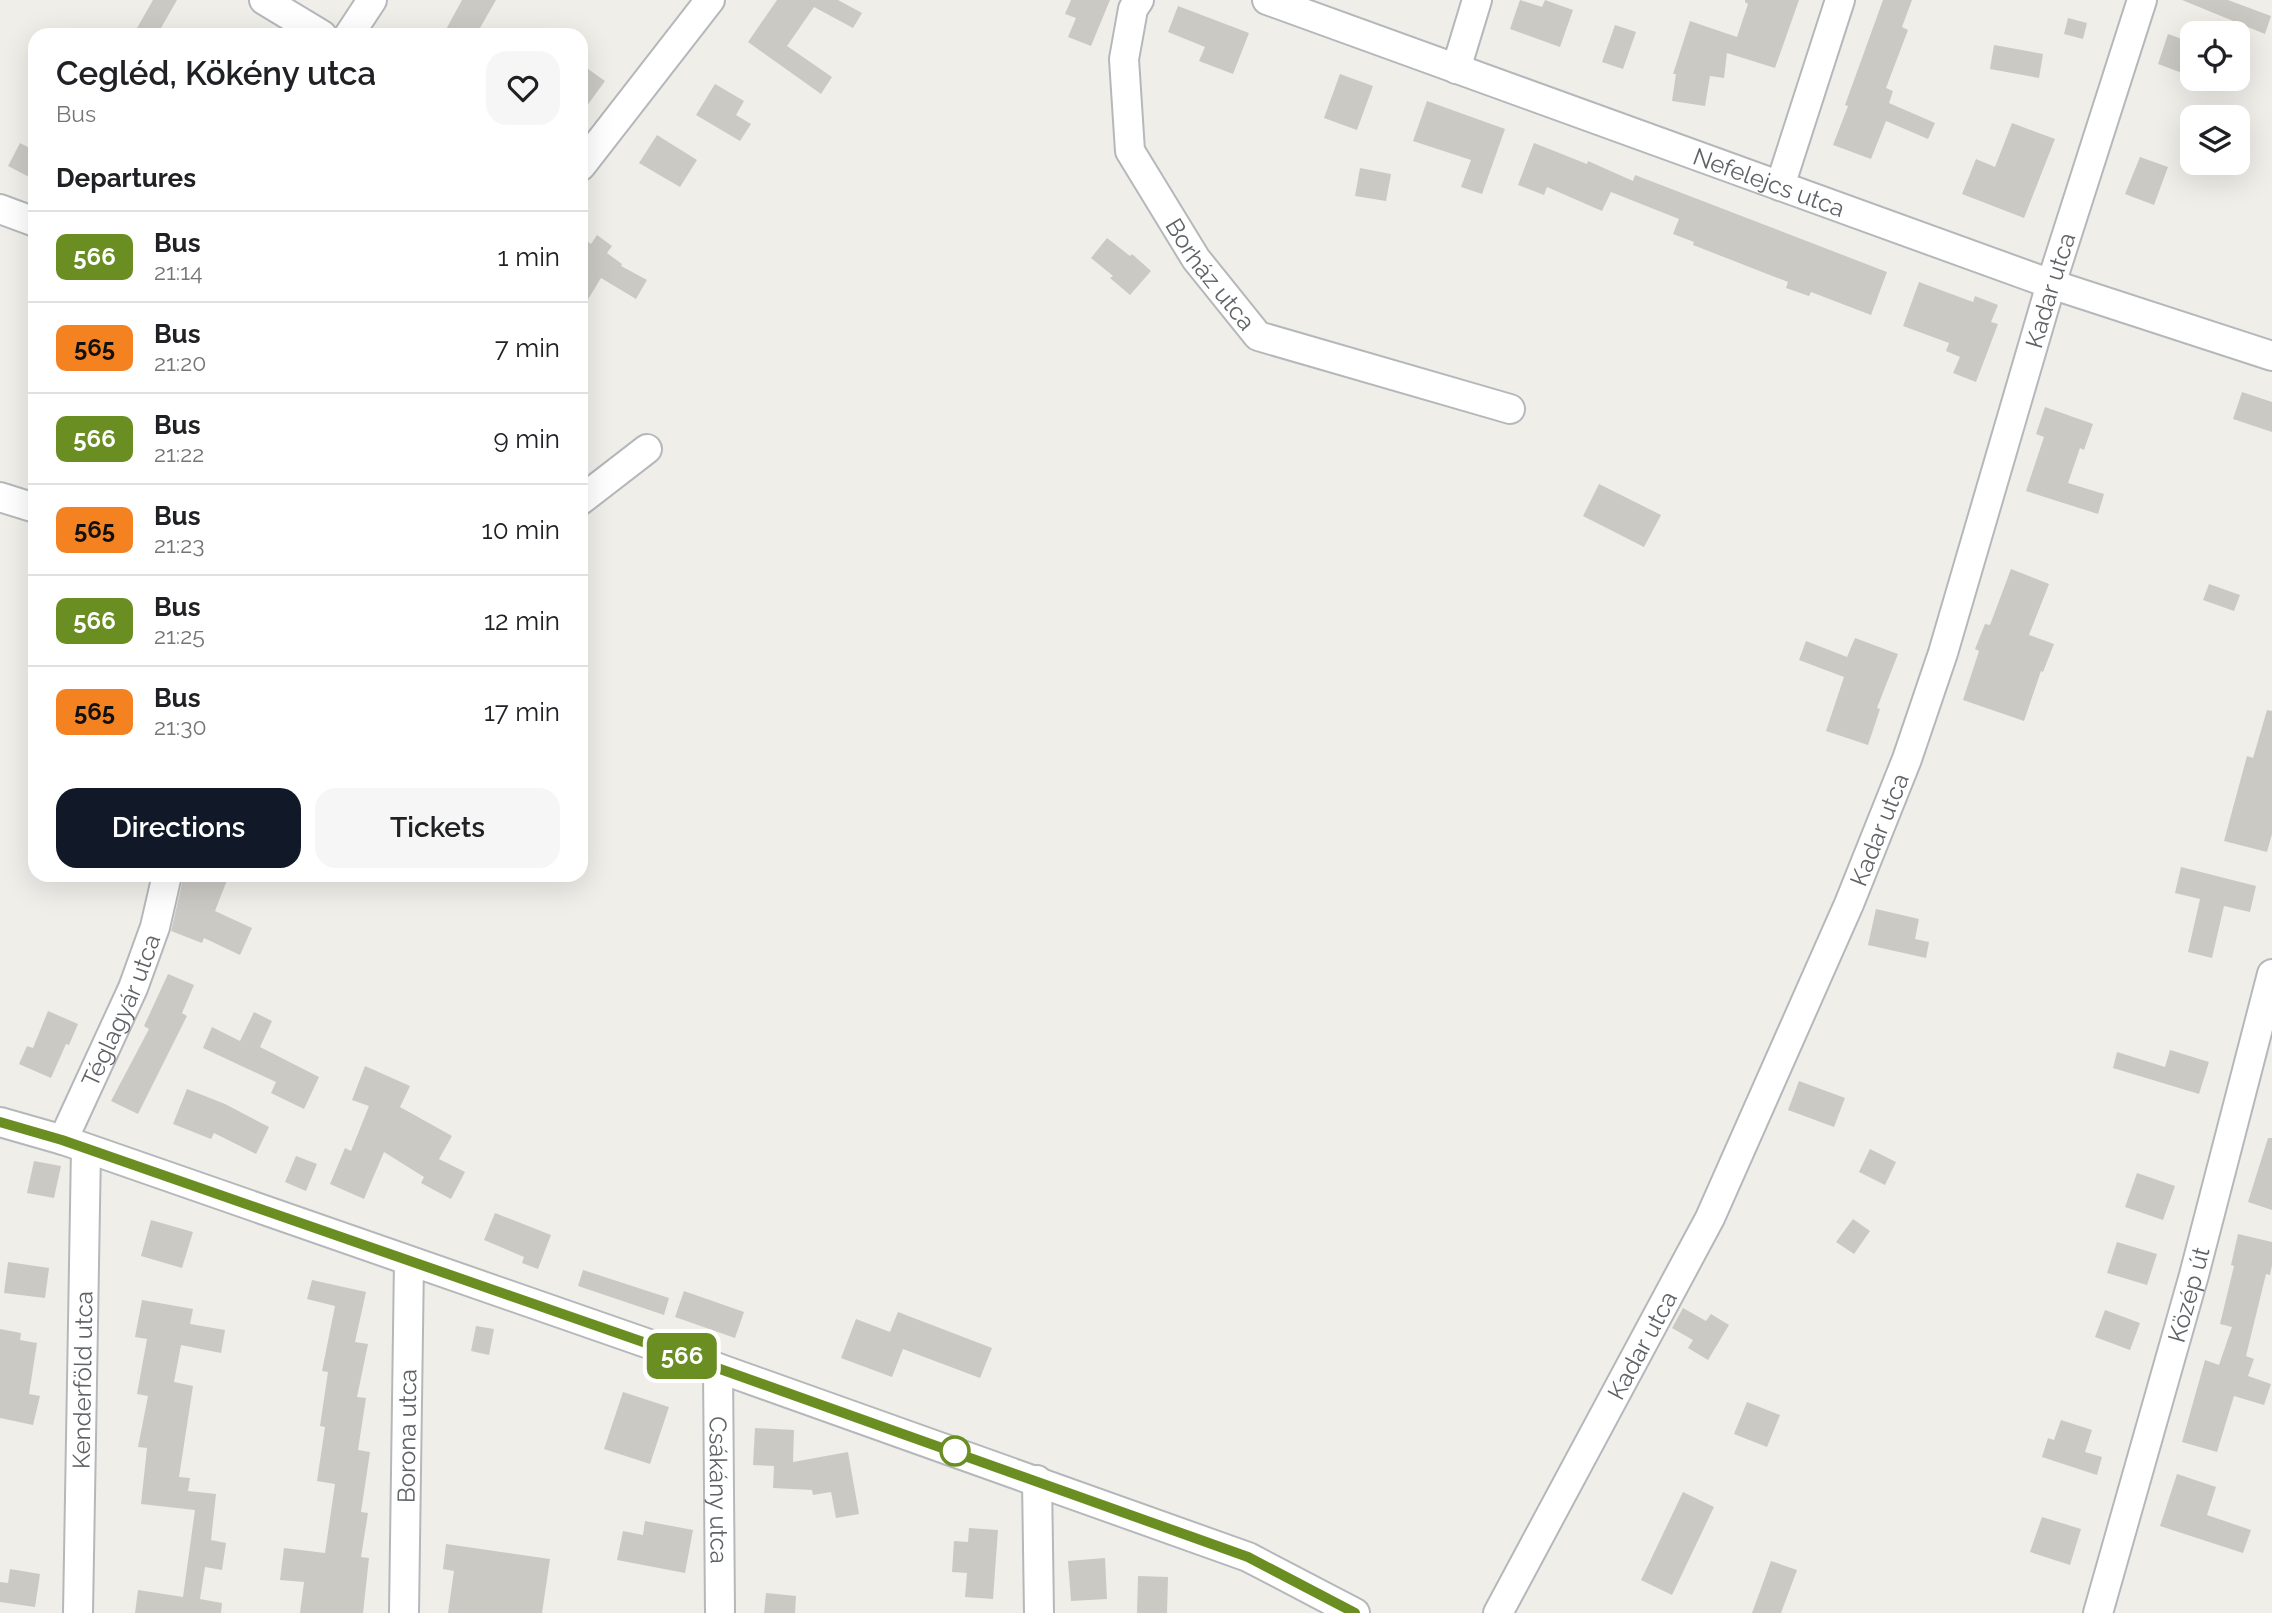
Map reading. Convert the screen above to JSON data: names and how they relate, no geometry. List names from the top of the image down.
{
  "streets": {
    "street": [
      "Nefelejcs utca",
      "Borház utca",
      "Kadar utca",
      "Téglagyár utca",
      "Közép út",
      "Kenderföld utca",
      "Borona utca",
      "Csákány utca"
    ]
  },
  "crossings": [
    ["Nefelejcs utca", "Kadar utca"],
    ["Téglagyár utca", "Kenderföld utca"]
  ],
  "lines": ["bus line 566"],
  "page": {
    "on_map": "566",
    "heading": [
      ["Cegléd, Kökény utca", "Bus"],
      "Departures"
    ],
    "list": [
      {
        "mark": "566",
        "name": "Bus",
        "note": "21:14",
        "value": "1 min"
      },
      {
        "mark": "565",
        "name": "Bus",
        "note": "21:20",
        "value": "7 min"
      },
      {
        "mark": "566",
        "name": "Bus",
        "note": "21:22",
        "value": "9 min"
      },
      {
        "mark": "565",
        "name": "Bus",
        "note": "21:23",
        "value": "10 min"
      },
      {
        "mark": "566",
        "name": "Bus",
        "note": "21:25",
        "value": "12 min"
      },
      {
        "mark": "565",
        "name": "Bus",
        "note": "21:30",
        "value": "17 min"
      }
    ],
    "buttons": ["Directions", "Tickets"]
  }
}
